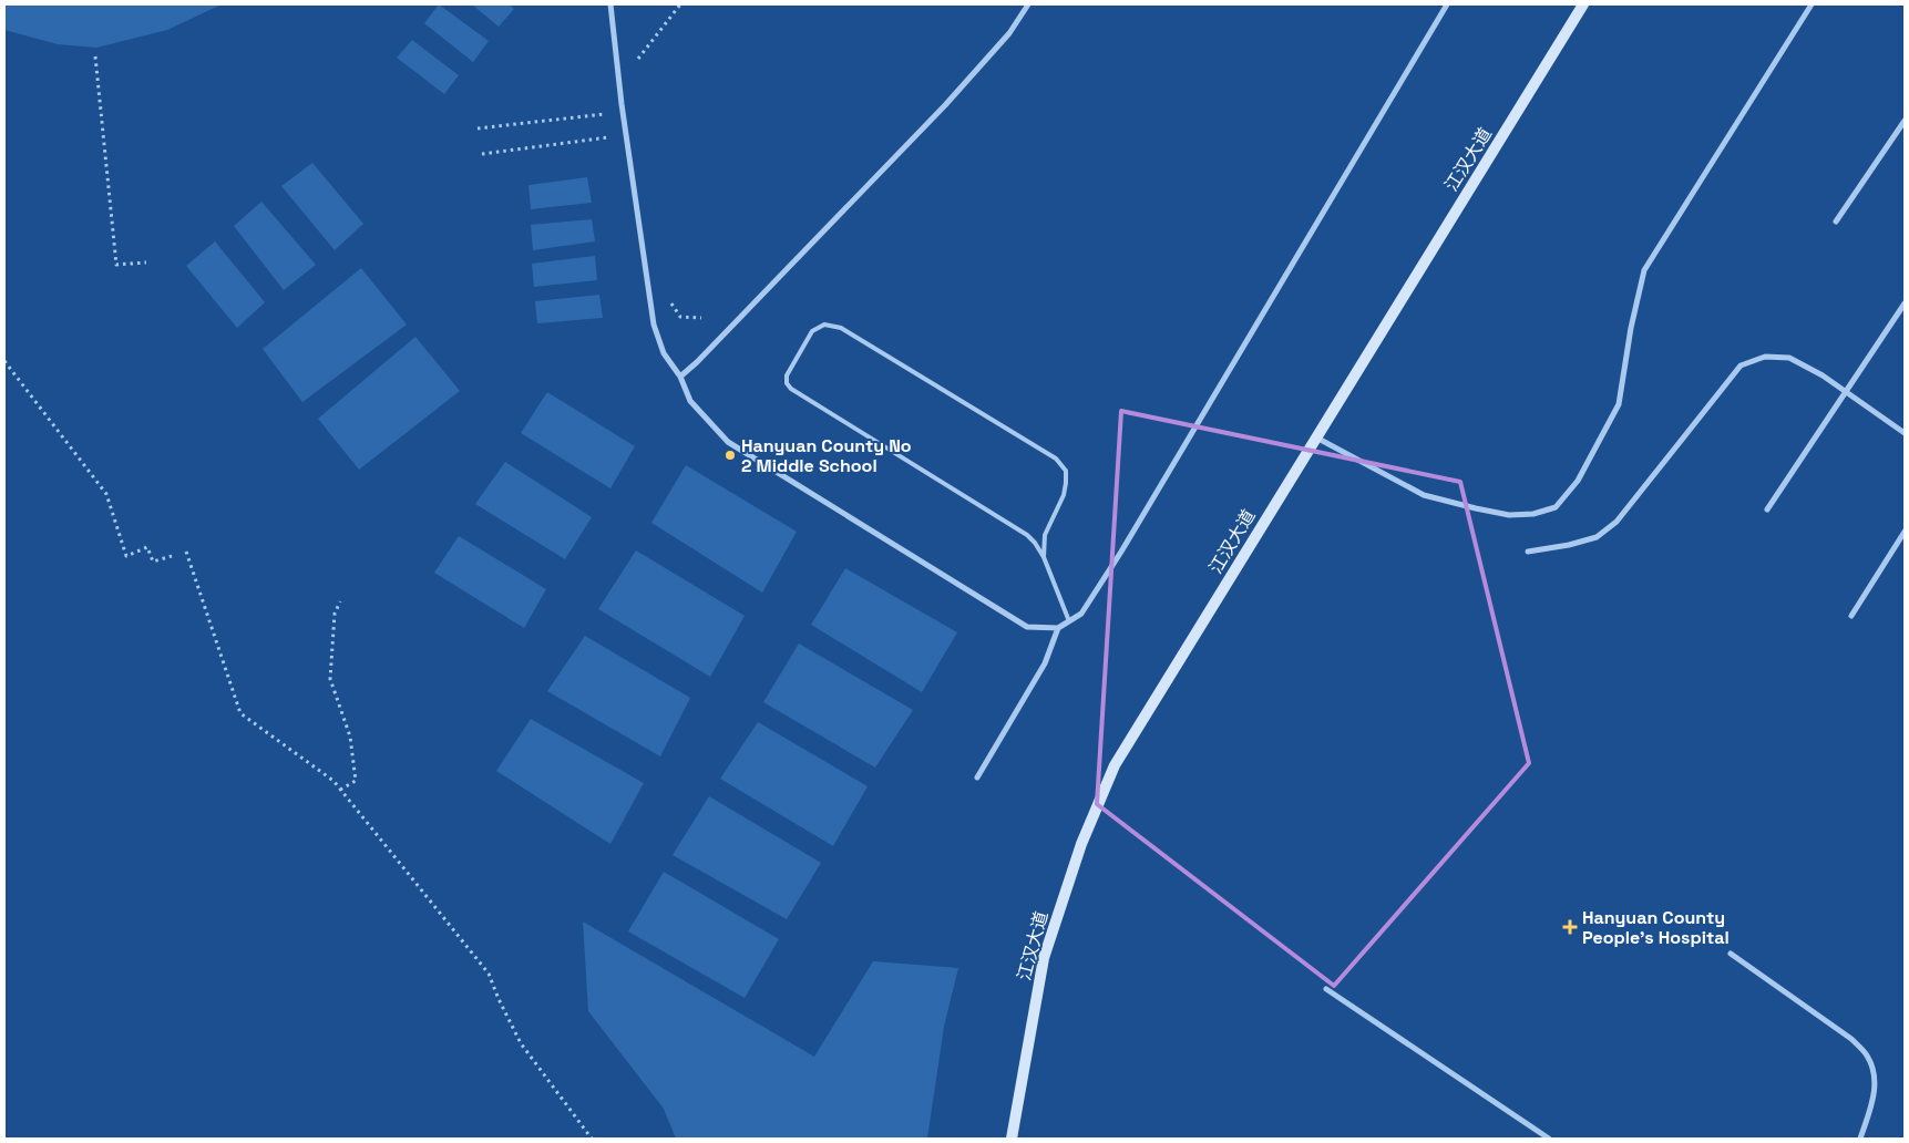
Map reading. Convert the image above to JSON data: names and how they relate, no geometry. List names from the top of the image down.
{
  "streets": {
    "main road": ["江汉大道"]
  },
  "places": {
    "other": ["Hanyuan County No 2 Middle School"],
    "health": ["Hanyuan County People's Hospital"]
  }
}
